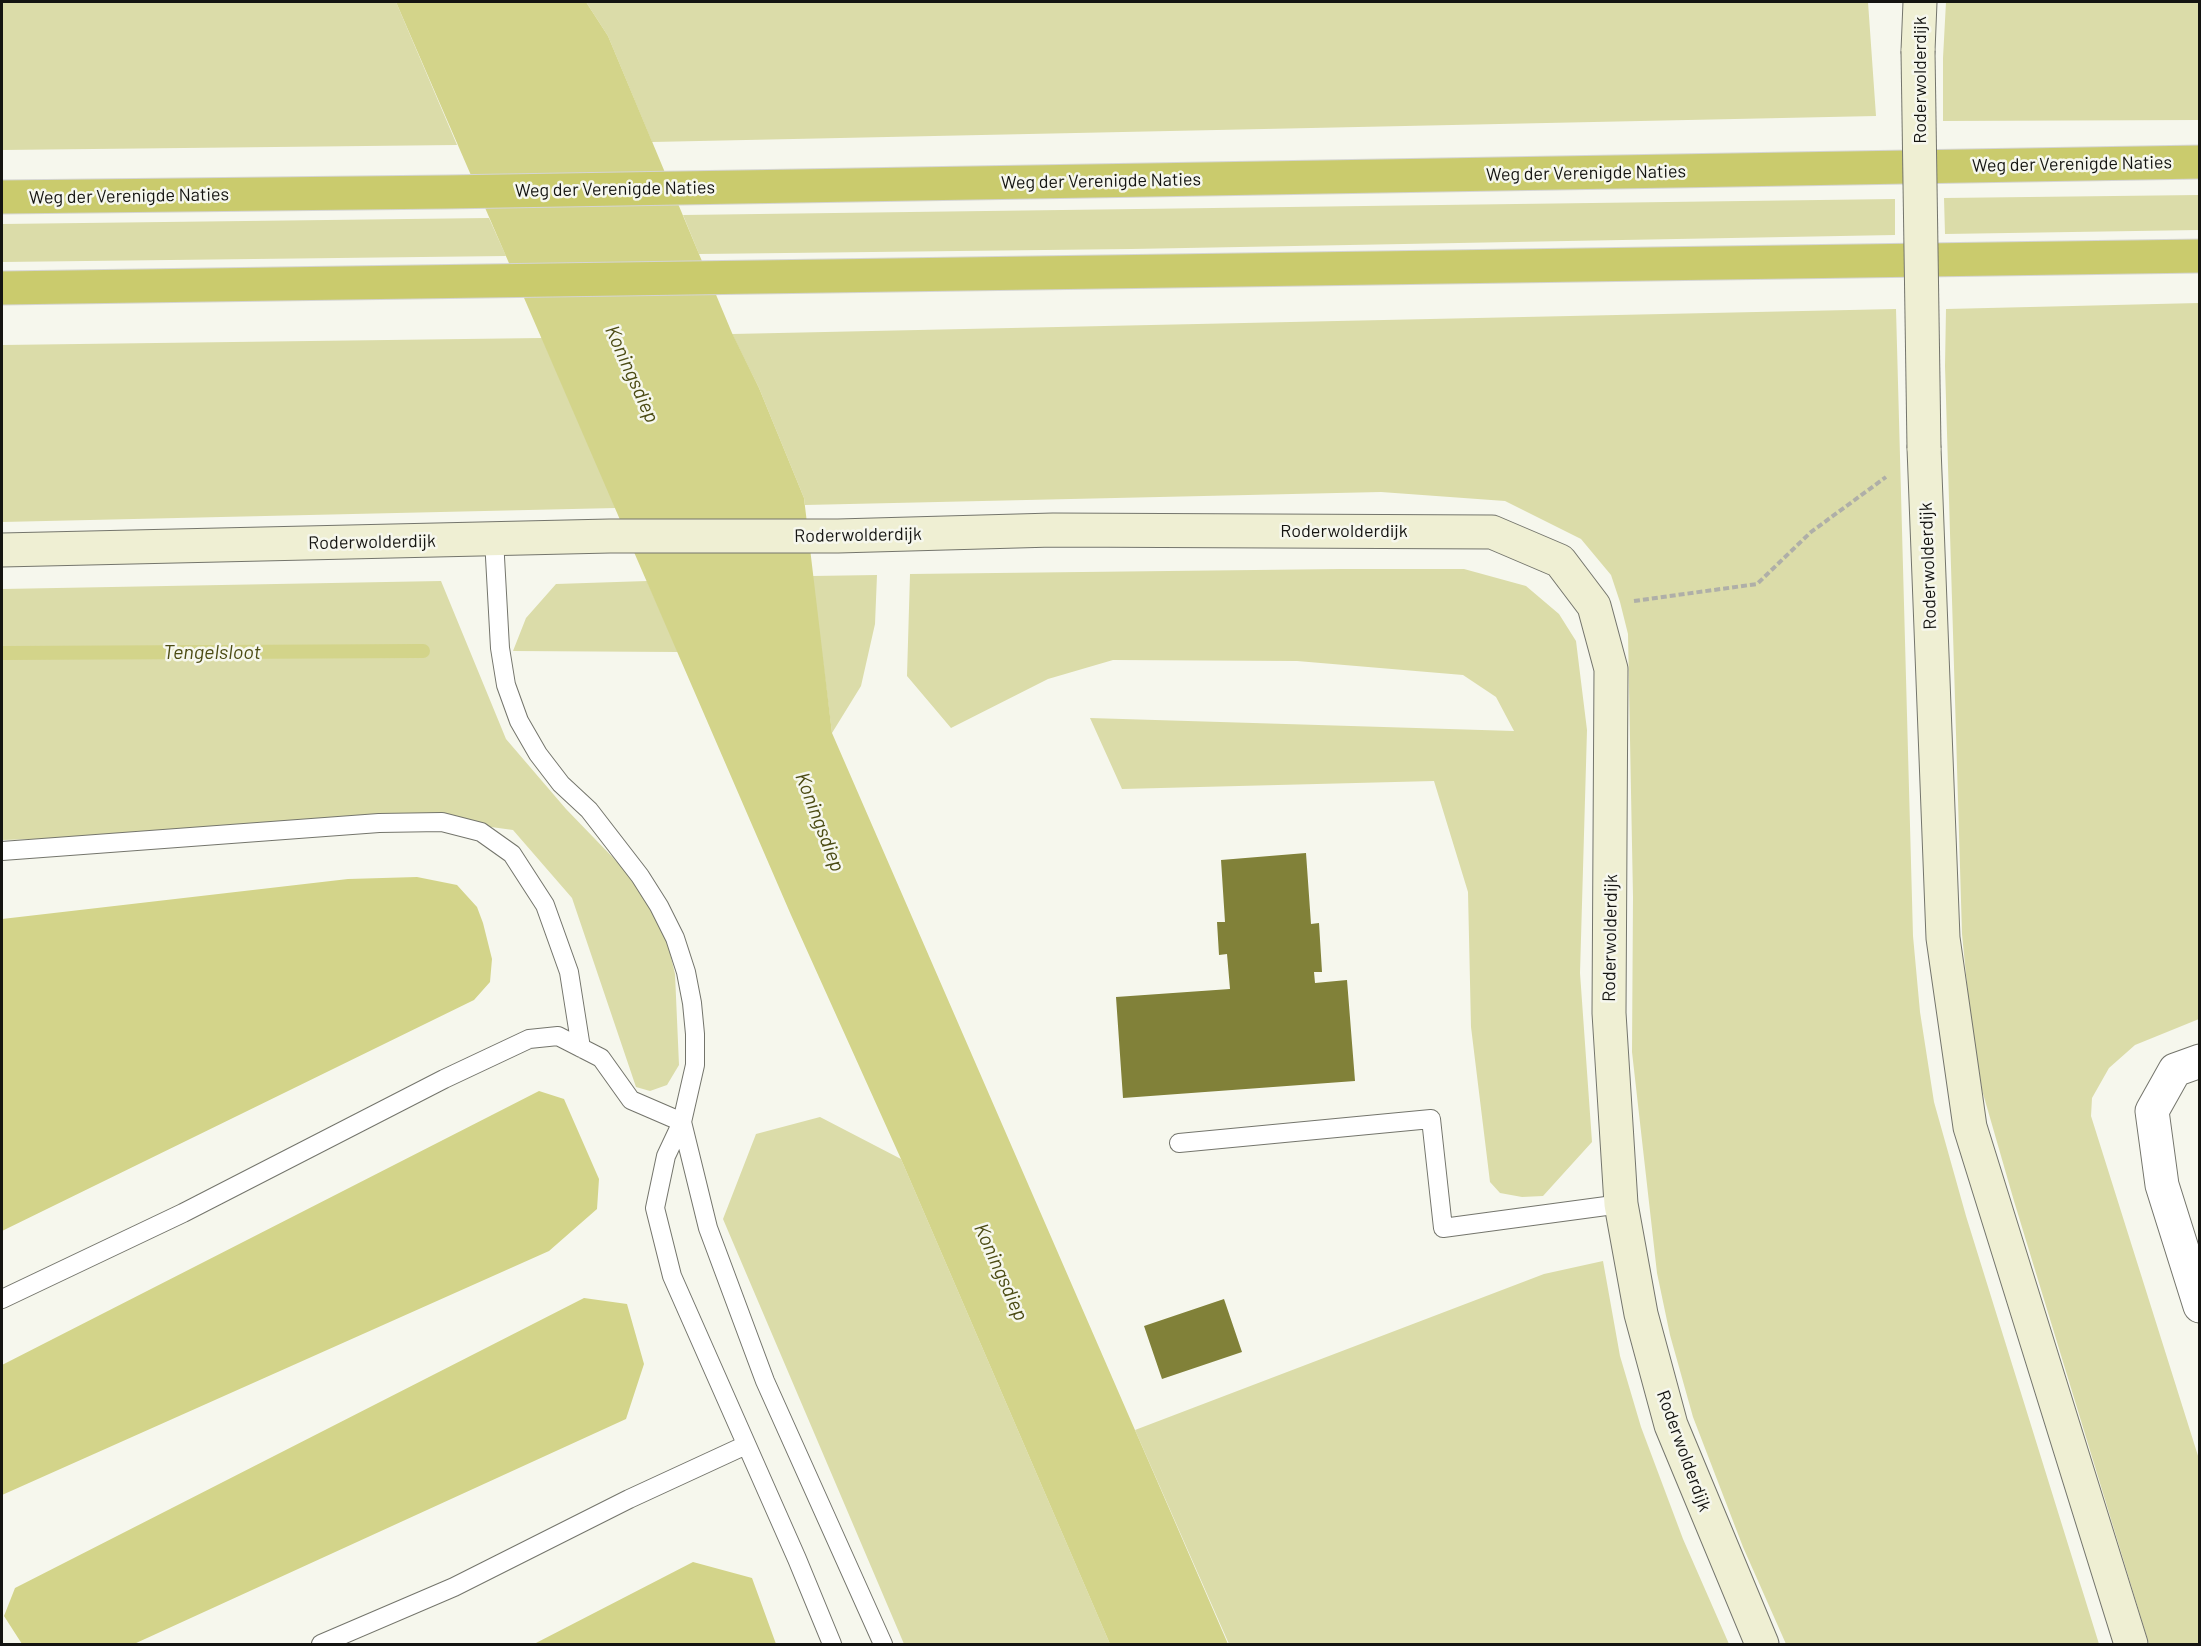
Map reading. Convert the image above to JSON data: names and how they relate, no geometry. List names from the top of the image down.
{
  "streets": {
    "highway": ["Weg der Verenigde Naties"],
    "street": ["Roderwolderdijk"]
  },
  "water": ["Koningsdiep", "Tengelsloot"]
}
